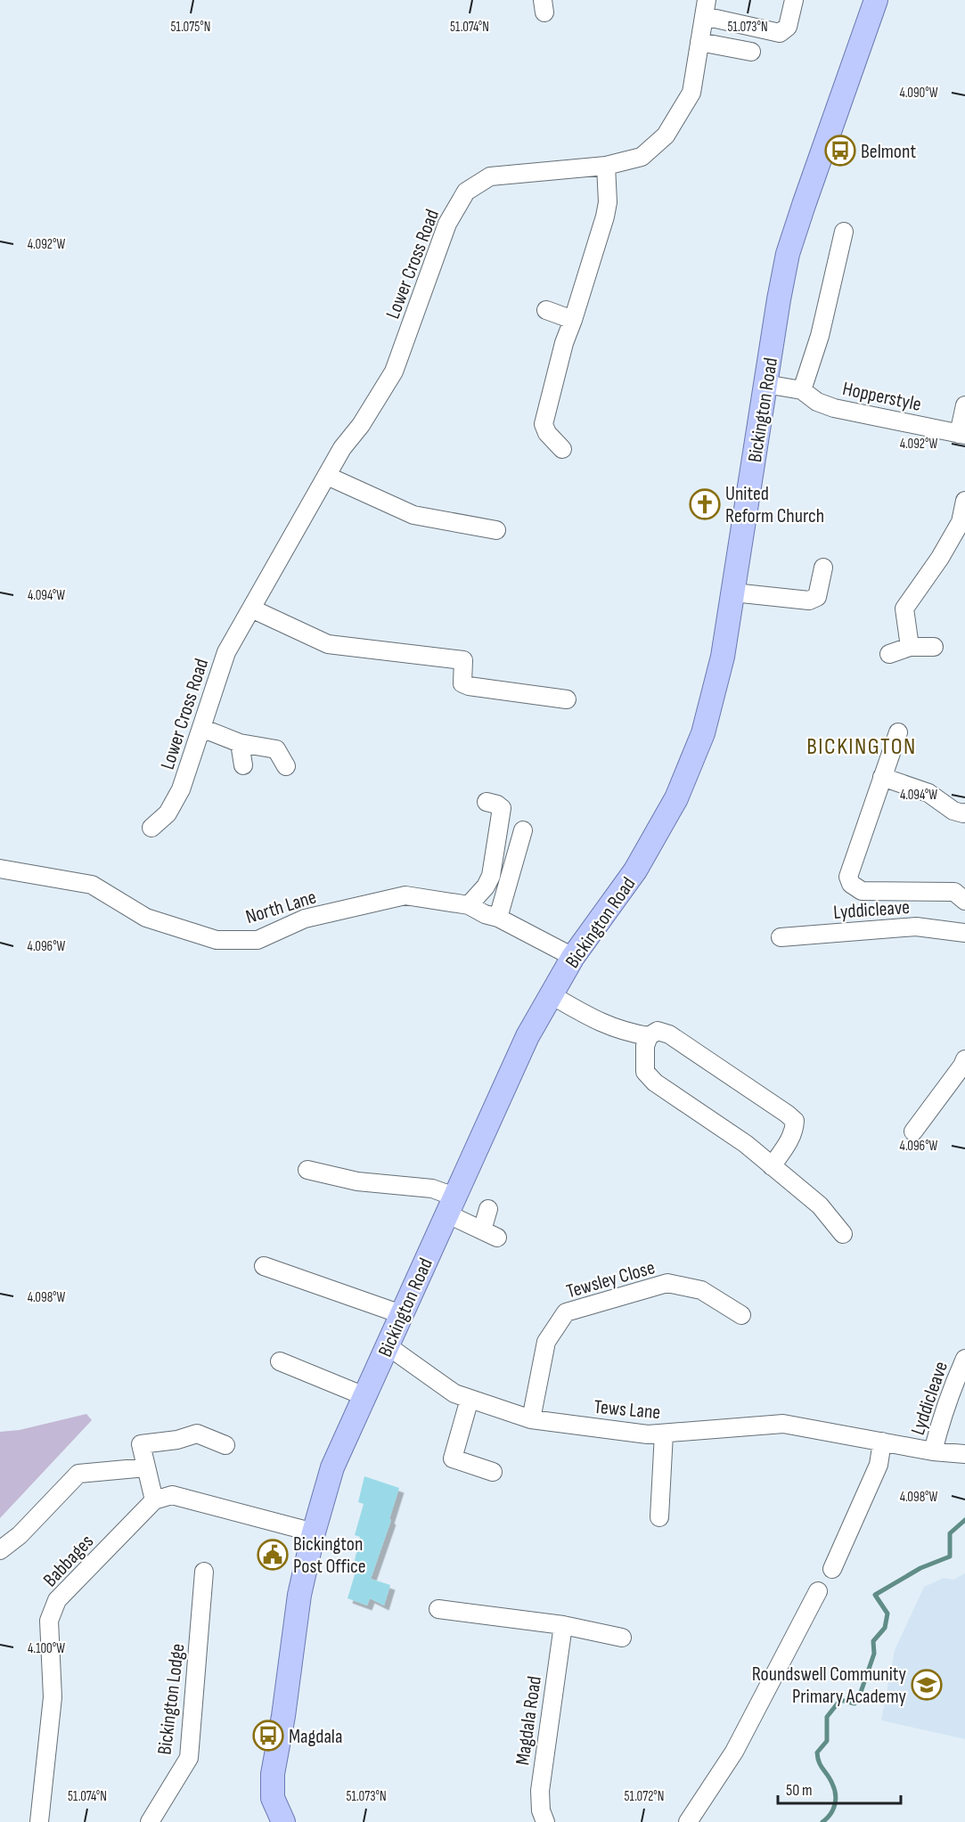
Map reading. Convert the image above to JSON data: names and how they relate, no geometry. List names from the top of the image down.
{
  "streets": {
    "main road": ["Bickington Road"],
    "street": [
      "Lower Cross Road",
      "Hopperstyle",
      "North Lane",
      "Lyddicleave",
      "Tewsley Close",
      "Tews Lane",
      "Babbages",
      "Bickington Lodge",
      "Magdala Road"
    ]
  },
  "crossings": [
    ["Hopperstyle", "Bickington Road"],
    ["Bickington Road", "North Lane"],
    ["Bickington Road", "Tews Lane"],
    ["Lyddicleave", "Tews Lane"],
    ["Tewsley Close", "Tews Lane"]
  ],
  "districts": ["BICKINGTON"],
  "places": {
    "bus stop": ["Belmont", "Magdala"],
    "church": ["United Reform Church"],
    "public building": ["Bickington Post Office"],
    "school or university": ["Roundswell Community Primary Academy"]
  },
  "scale_bar": "50 m",
  "coordinates": [
    "51.075°N",
    "51.074°N",
    "51.073°N",
    "4.090°W",
    "4.092°W",
    "4.094°W",
    "4.096°W",
    "4.098°W",
    "4.100°W",
    "51.072°N"
  ]
}
